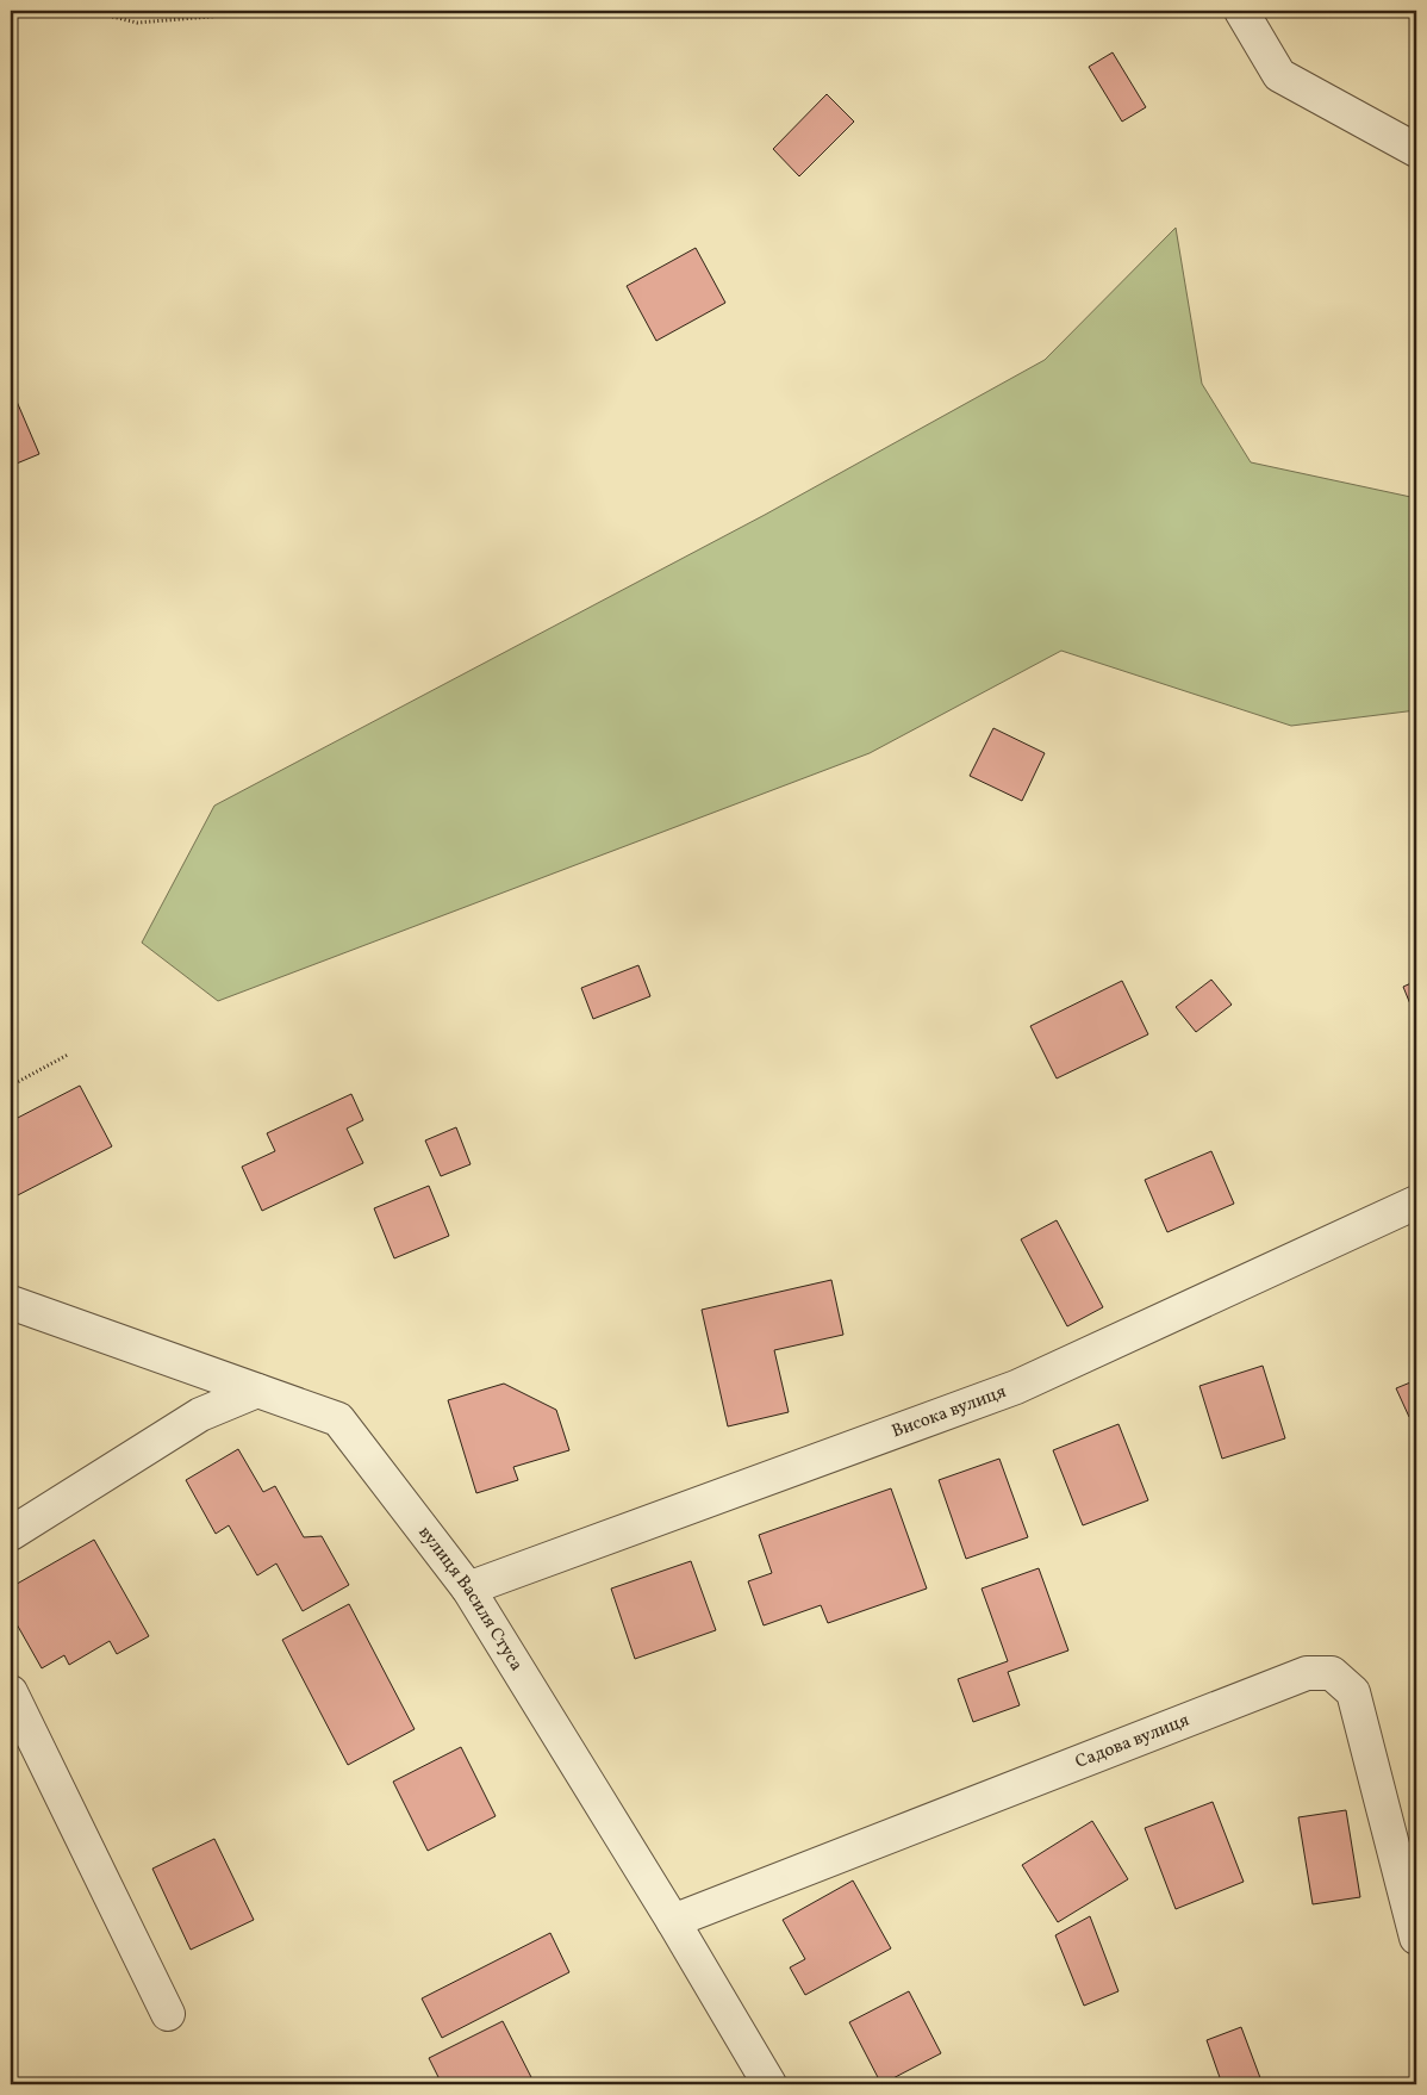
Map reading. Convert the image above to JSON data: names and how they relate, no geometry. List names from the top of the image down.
{
  "streets": {
    "street": ["Висока вулиця", "вулиця Василя Стуса", "Садова вулиця"]
  },
  "crossings": [
    ["Висока вулиця", "вулиця Василя Стуса"],
    ["вулиця Василя Стуса", "Садова вулиця"]
  ]
}
